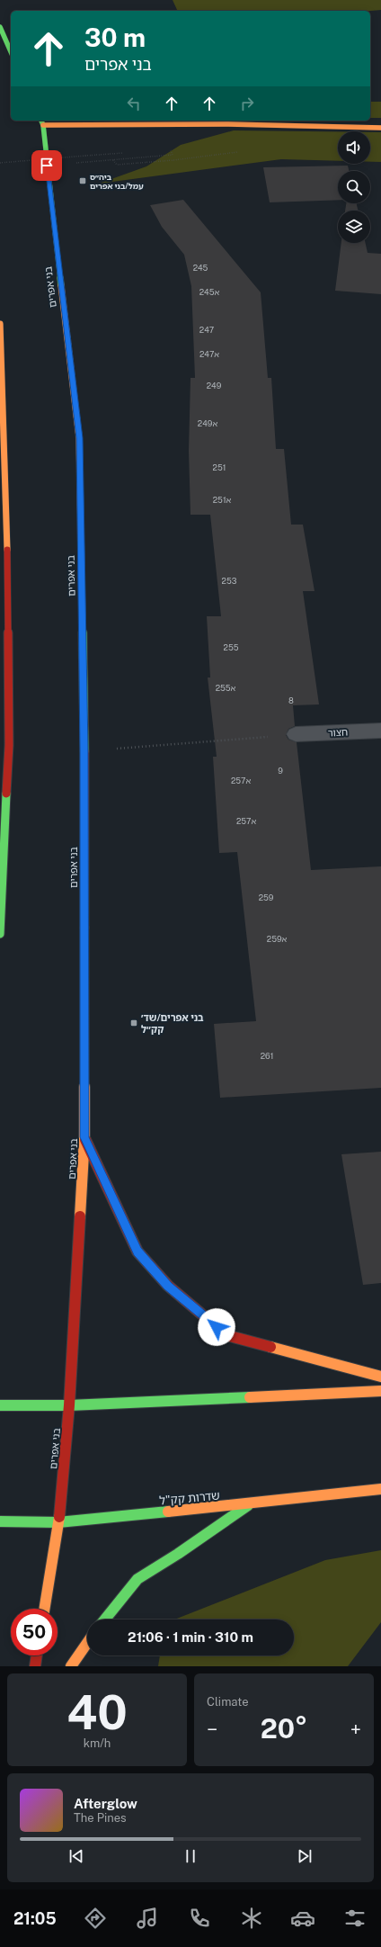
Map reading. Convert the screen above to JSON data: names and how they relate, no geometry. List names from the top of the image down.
{
  "streets": {
    "main road": ["בני אפרים", "שדרות קק\"ל"],
    "street": ["חצור"]
  },
  "crossings": [
    ["בני אפרים", "שדרות קק\"ל"]
  ],
  "places": {
    "transit": ["ביה״ס עמל/בני אפרים", "בני אפרים/שד׳ קק״ל"]
  },
  "house_numbers": [
    "245",
    "245א",
    "247",
    "247א",
    "249",
    "249א",
    "251",
    "251א",
    "253",
    "255",
    "255א",
    "8",
    "9",
    "257א",
    "257א",
    "259",
    "259א",
    "261"
  ],
  "page": {
    "turn": ["30 m", "בני אפרים"],
    "limit": "50",
    "trip": "21:06 · 1 min · 310 m",
    "tile": [
      ["40", "km/h"],
      "Climate"
    ],
    "heat": ["−", "20°", "+"],
    "song": ["Afterglow", "The Pines"],
    "tabs": "21:05"
  }
}
